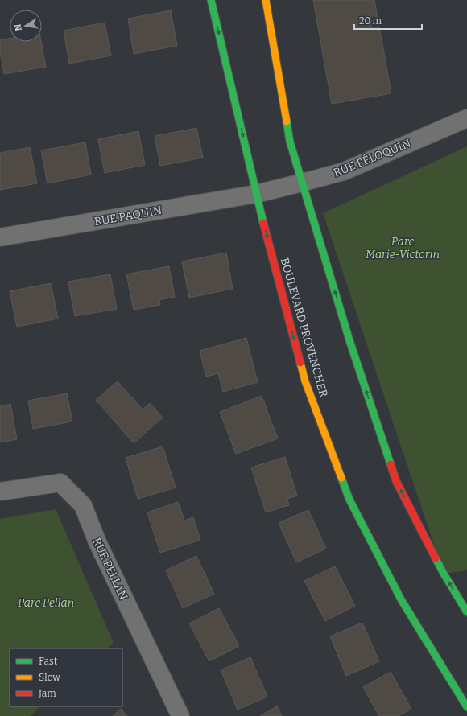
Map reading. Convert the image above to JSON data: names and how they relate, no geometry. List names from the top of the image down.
{
  "streets": {
    "street": [
      "RUE PÉLOQUIN",
      "RUE PAQUIN",
      "BOULEVARD PROVENCHER",
      "RUE PELLAN"
    ]
  },
  "crossings": [
    ["RUE PÉLOQUIN", "RUE PAQUIN"],
    ["RUE PÉLOQUIN", "BOULEVARD PROVENCHER"],
    ["RUE PAQUIN", "BOULEVARD PROVENCHER"]
  ],
  "parks": ["Parc Marie-Victorin", "Parc Pellan"],
  "legend": ["Fast", "Slow", "Jam"],
  "scale_bar": "20 m",
  "north": "left"
}
